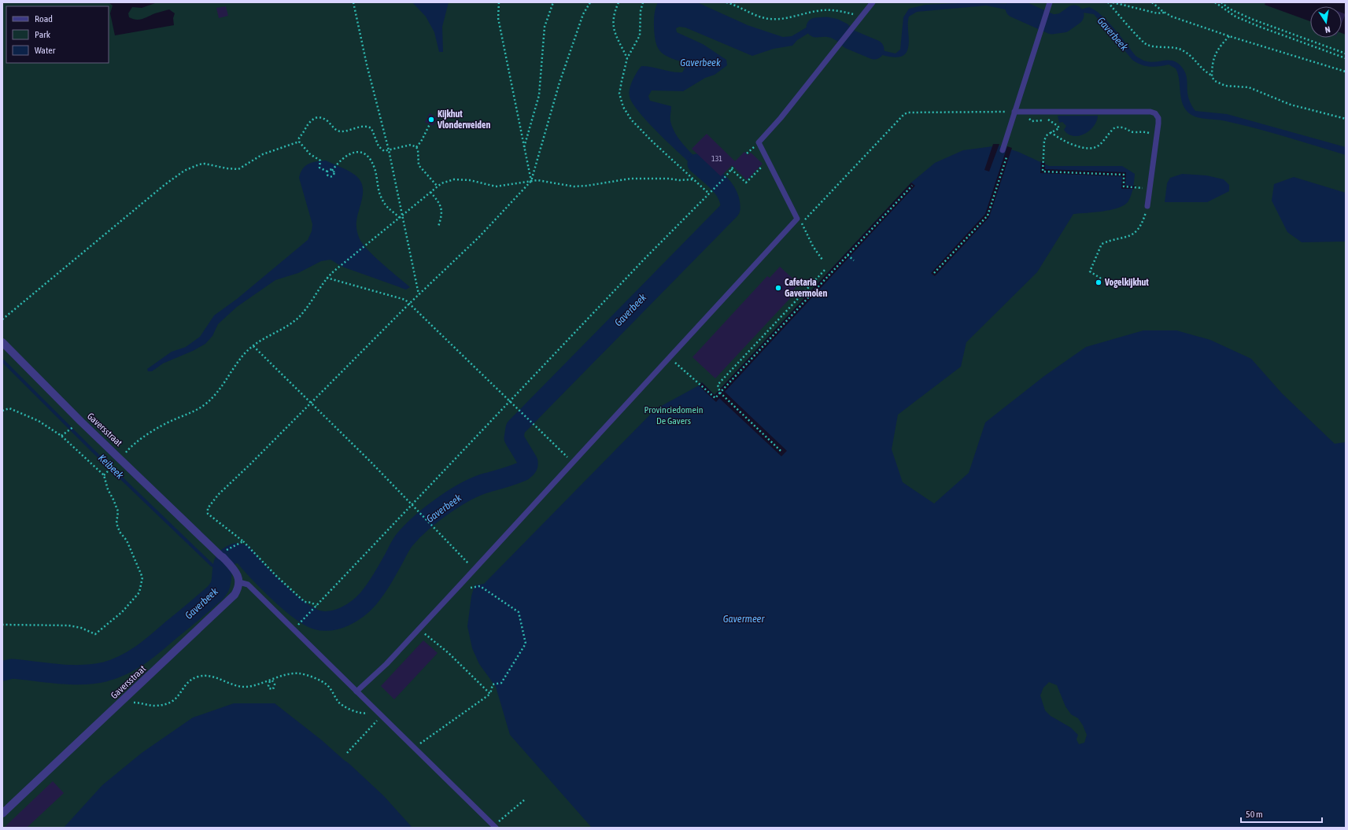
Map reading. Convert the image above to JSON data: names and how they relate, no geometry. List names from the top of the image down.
{
  "streets": {
    "street": ["Gaversstraat"]
  },
  "water": ["Gaverbeek", "Keibeek", "Gavermeer"],
  "parks": ["Provinciedomein De Gavers"],
  "places": ["Kijkhut Vlonderweiden", "Vogelkijkhut", "Cafetaria Gavermolen"],
  "house_numbers": ["131"],
  "legend": ["Road", "Park", "Water"],
  "scale_bar": "50 m",
  "north": "bottom"
}
